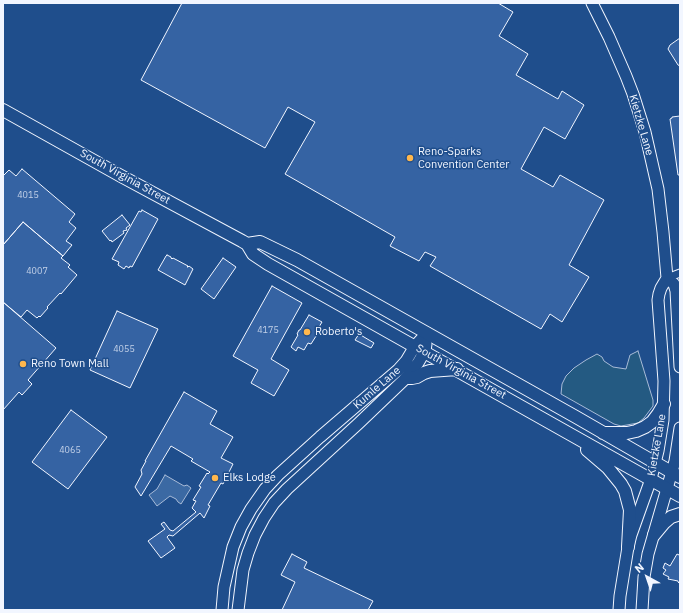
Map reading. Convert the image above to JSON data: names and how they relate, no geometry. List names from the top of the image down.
{
  "streets": {
    "main road": ["Kietzke Lane", "South Virginia Street", "Kumle Lane"]
  },
  "crossings": [
    ["Kietzke Lane", "South Virginia Street"],
    ["South Virginia Street", "Kumle Lane"]
  ],
  "places": [
    "Reno-Sparks Convention Center",
    "Roberto's",
    "Reno Town Mall",
    "Elks Lodge"
  ],
  "house_numbers": [
    "4015",
    "4007",
    "4175",
    "4055",
    "4065"
  ],
  "north": "top left"
}
